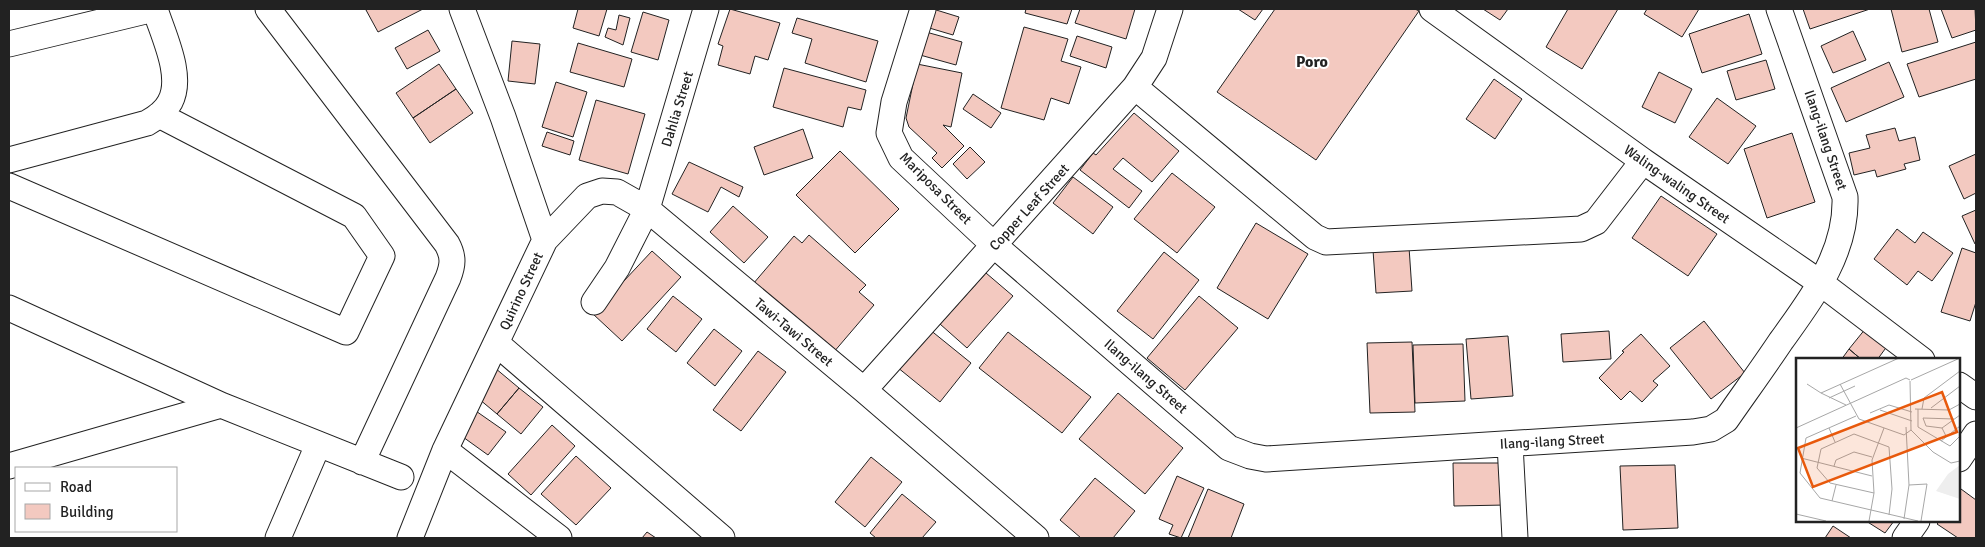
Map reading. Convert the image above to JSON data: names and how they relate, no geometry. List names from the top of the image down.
{
  "streets": {
    "street": [
      "Dahlia Street",
      "Ilang-ilang Street",
      "Waling-waling Street",
      "Mariposa Street",
      "Copper Leaf Street",
      "Quirino Street",
      "Tawi-Tawi Street"
    ]
  },
  "crossings": [
    ["Dahlia Street", "Tawi-Tawi Street"],
    ["Ilang-ilang Street", "Waling-waling Street"],
    ["Ilang-ilang Street", "Mariposa Street"],
    ["Ilang-ilang Street", "Copper Leaf Street"],
    ["Mariposa Street", "Copper Leaf Street"],
    ["Copper Leaf Street", "Tawi-Tawi Street"],
    ["Quirino Street", "Tawi-Tawi Street"]
  ],
  "districts": ["Poro"],
  "legend": ["Road", "Building"]
}
